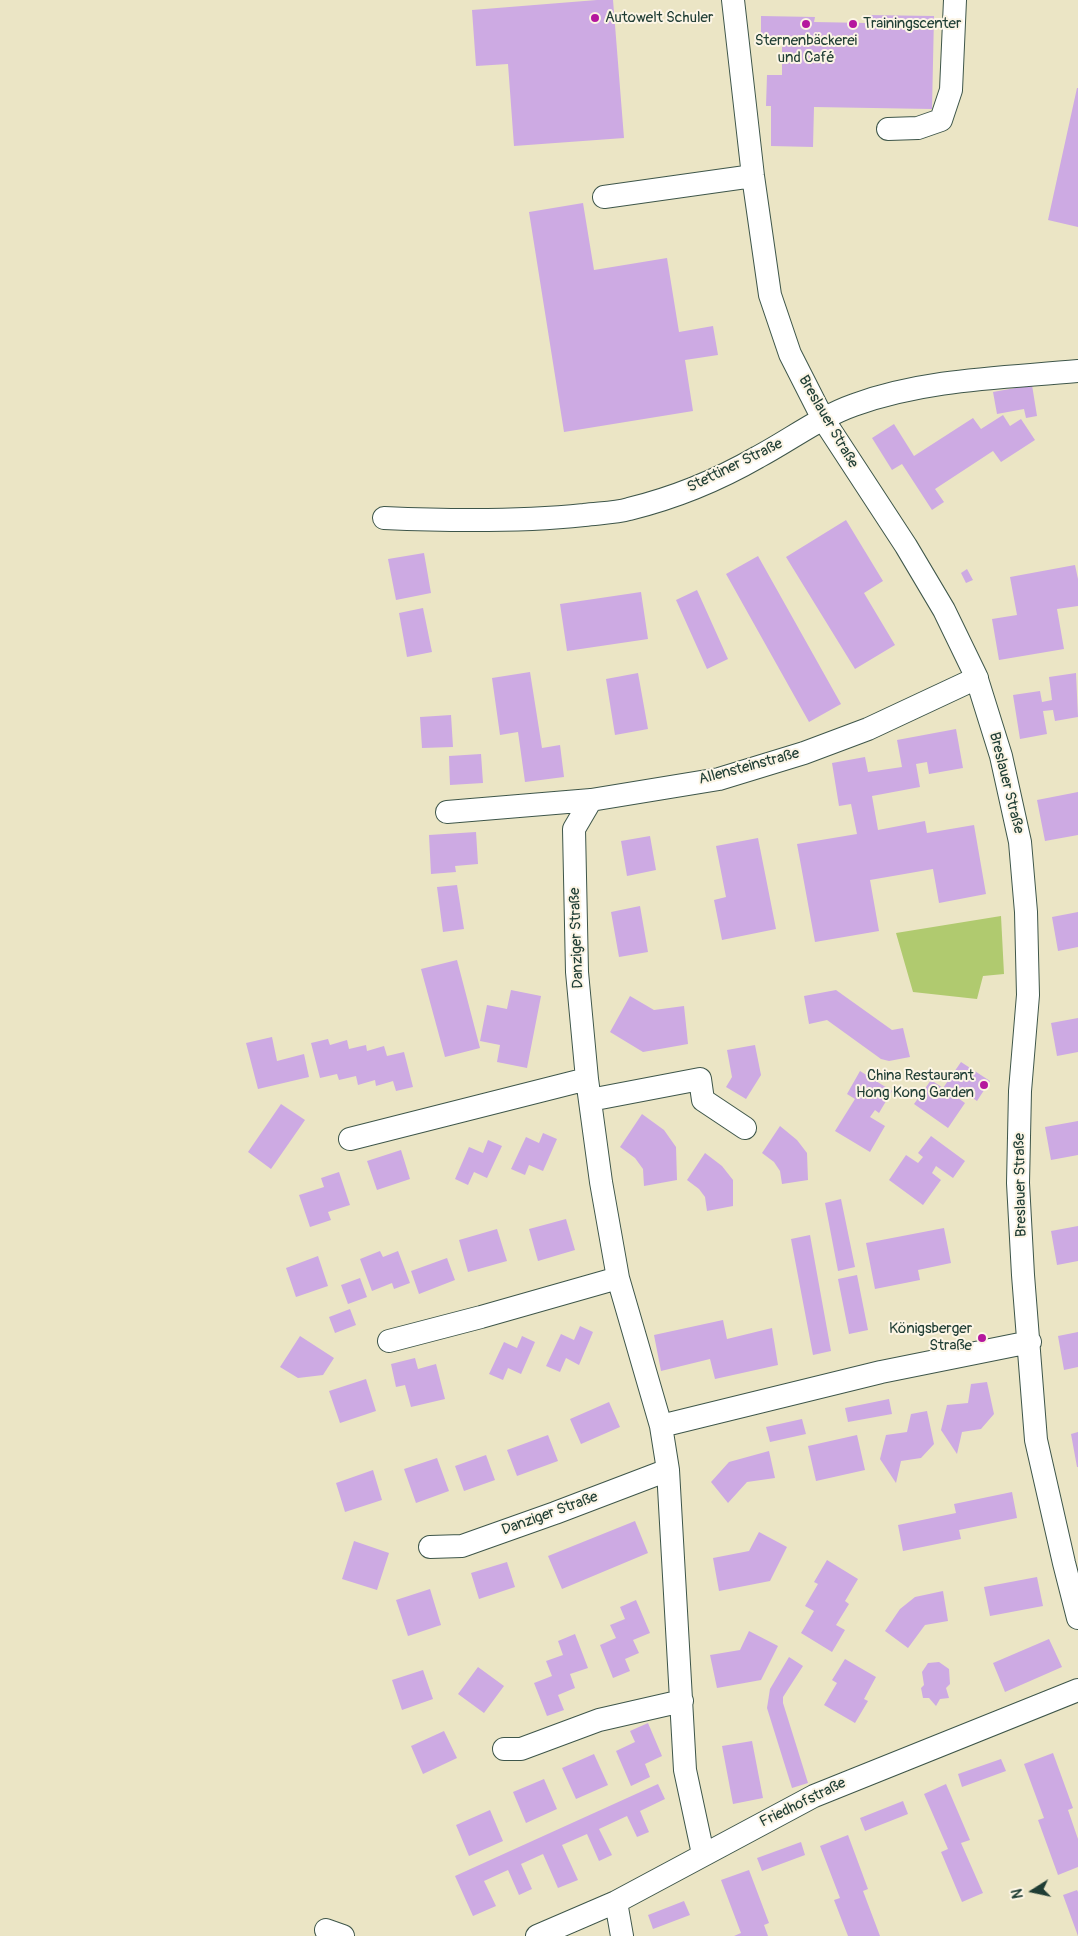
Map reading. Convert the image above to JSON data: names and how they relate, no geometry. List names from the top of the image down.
{
  "streets": {
    "street": [
      "Breslauer Straße",
      "Stettiner Straße",
      "Allensteinstraße",
      "Danziger Straße",
      "Friedhofstraße"
    ]
  },
  "crossings": [
    ["Breslauer Straße", "Stettiner Straße"],
    ["Breslauer Straße", "Allensteinstraße"],
    ["Allensteinstraße", "Danziger Straße"],
    ["Danziger Straße", "Friedhofstraße"]
  ],
  "places": [
    "Autowelt Schuler",
    "Sternenbäckerei und Café",
    "Trainingscenter",
    "China Restaurant Hong Kong Garden",
    "Königsberger Straße"
  ],
  "north": "left"
}
